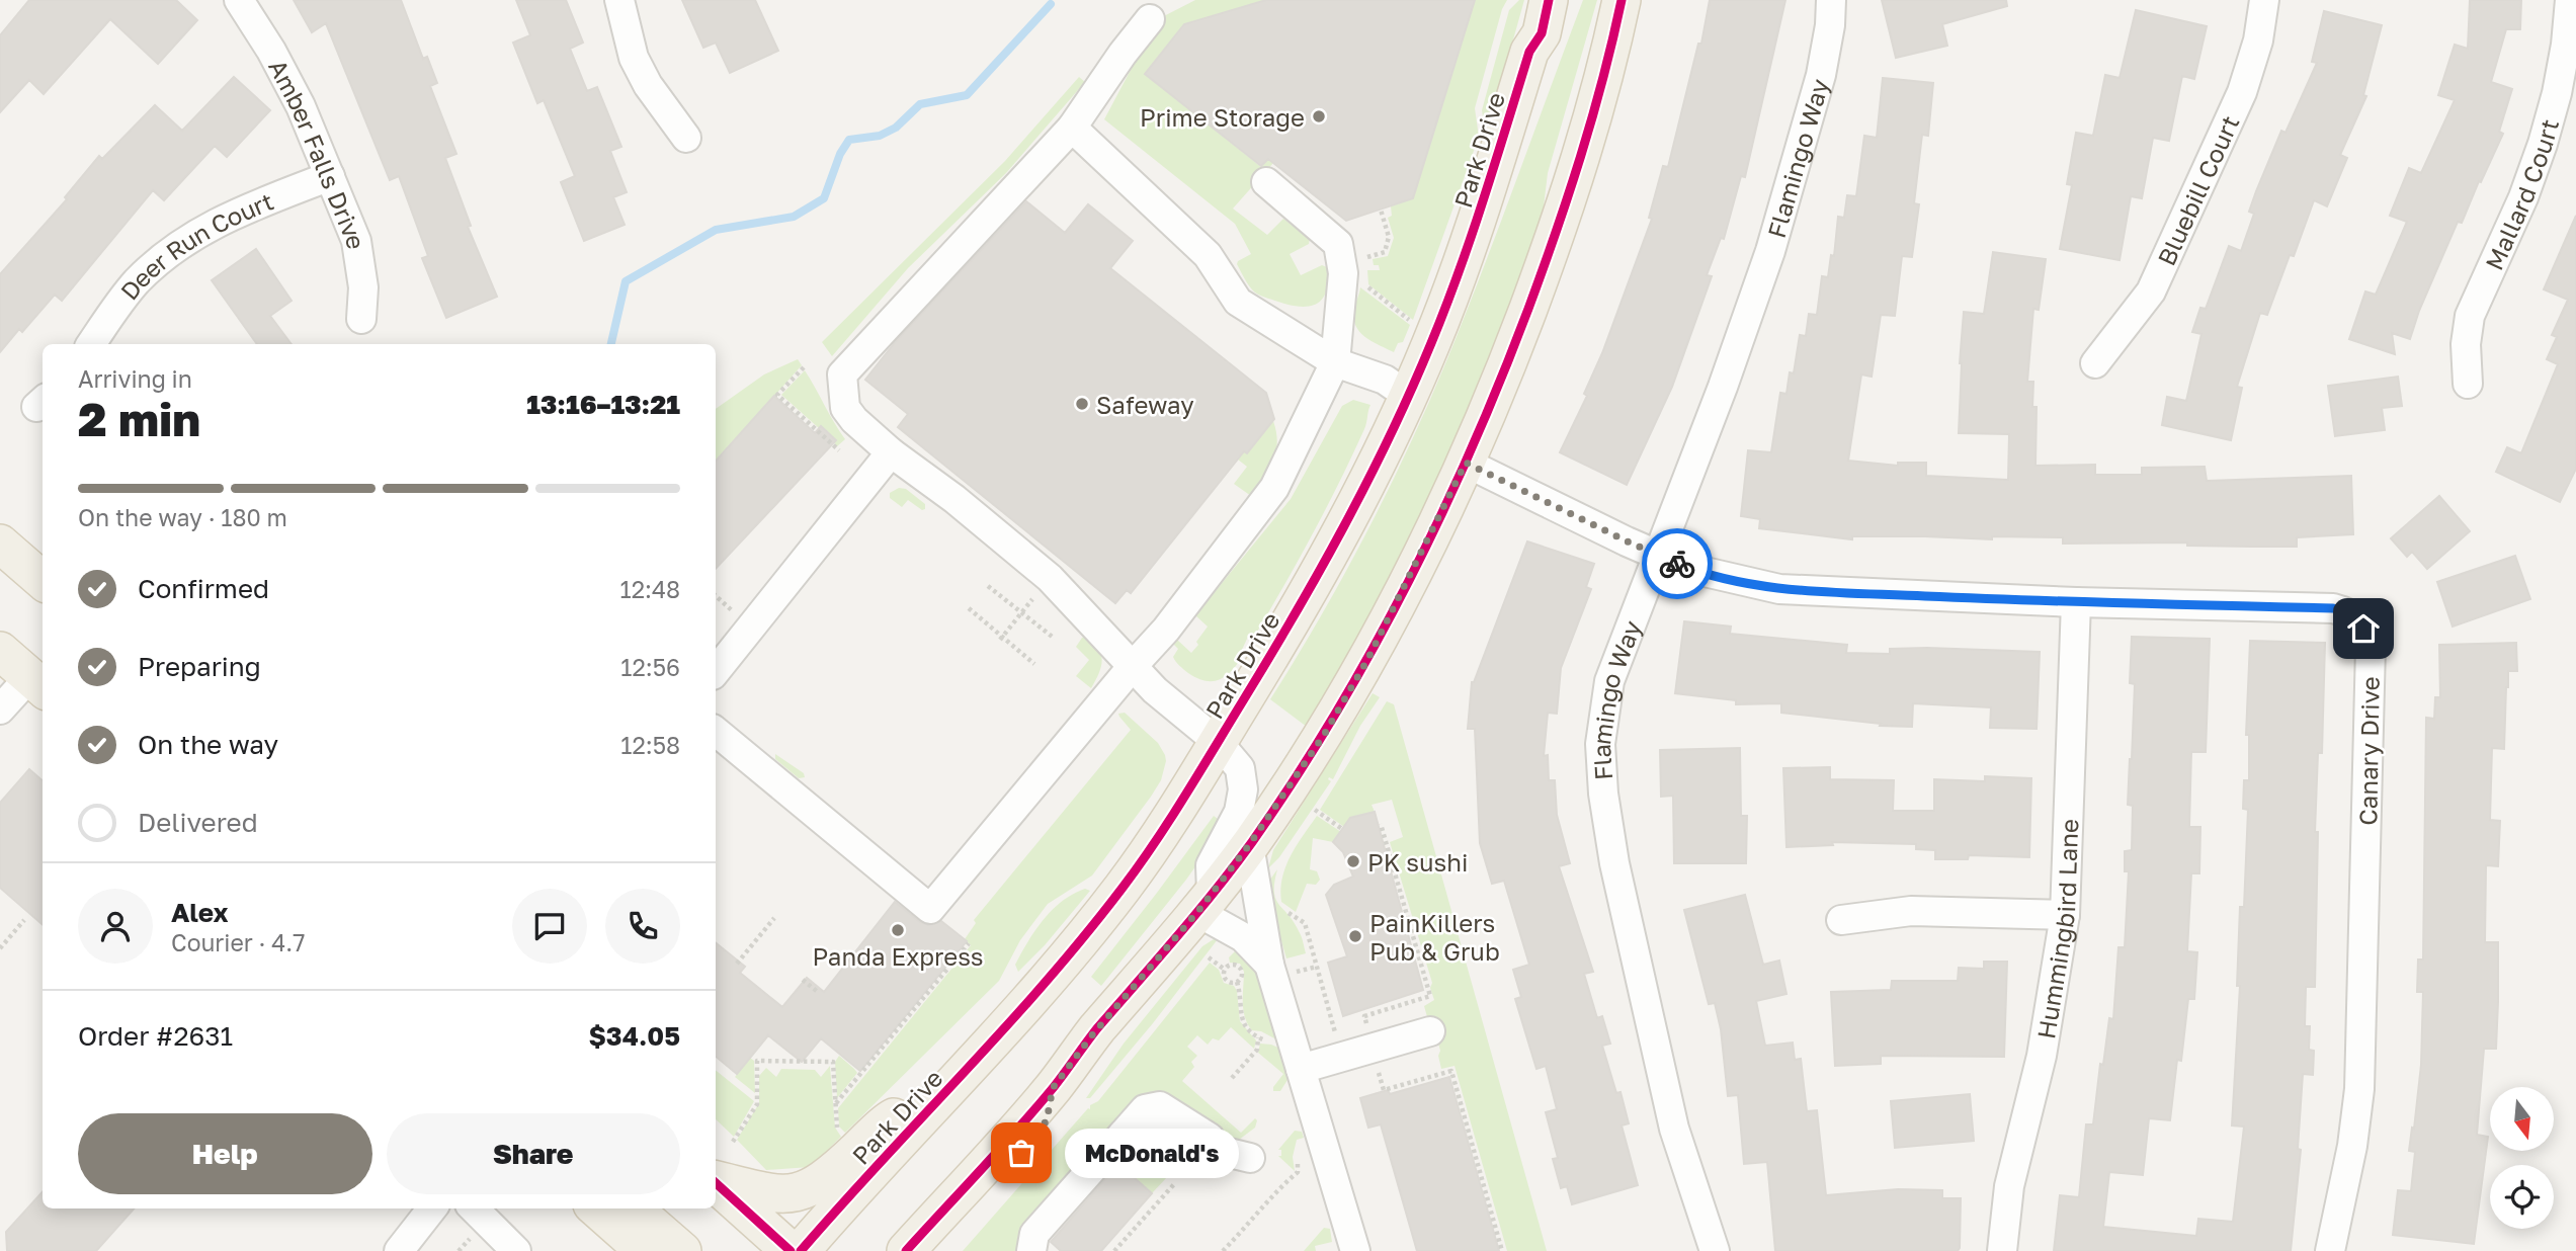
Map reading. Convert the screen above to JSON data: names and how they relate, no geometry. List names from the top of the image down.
{
  "streets": {
    "main road": ["Park Drive"],
    "street": [
      "Amber Falls Drive",
      "Flamingo Way",
      "Bluebill Court",
      "Mallard Court",
      "Deer Run Court",
      "Canary Drive",
      "Hummingbird Lane"
    ]
  },
  "crossings": [
    ["Amber Falls Drive", "Deer Run Court"],
    ["Flamingo Way", "Canary Drive"],
    ["Canary Drive", "Hummingbird Lane"]
  ],
  "places": [
    "Prime Storage",
    "Safeway",
    "PK sushi",
    "Panda Express",
    "PainKillers Pub & Grub",
    "McDonald's"
  ],
  "north": "bottom",
  "page": {
    "heading": ["2 min", "Arriving in", "13:16–13:21"],
    "panel": [
      "Alex",
      "Courier · 4.7",
      "Order #2631",
      "$34.05"
    ],
    "bar": "On the way · 180 m",
    "list": [
      ["Confirmed", "12:48"],
      ["Preparing", "12:56"],
      ["On the way", "12:58"],
      "Delivered"
    ],
    "buttons": ["Help", "Share"],
    "bubble": "McDonald's"
  }
}
